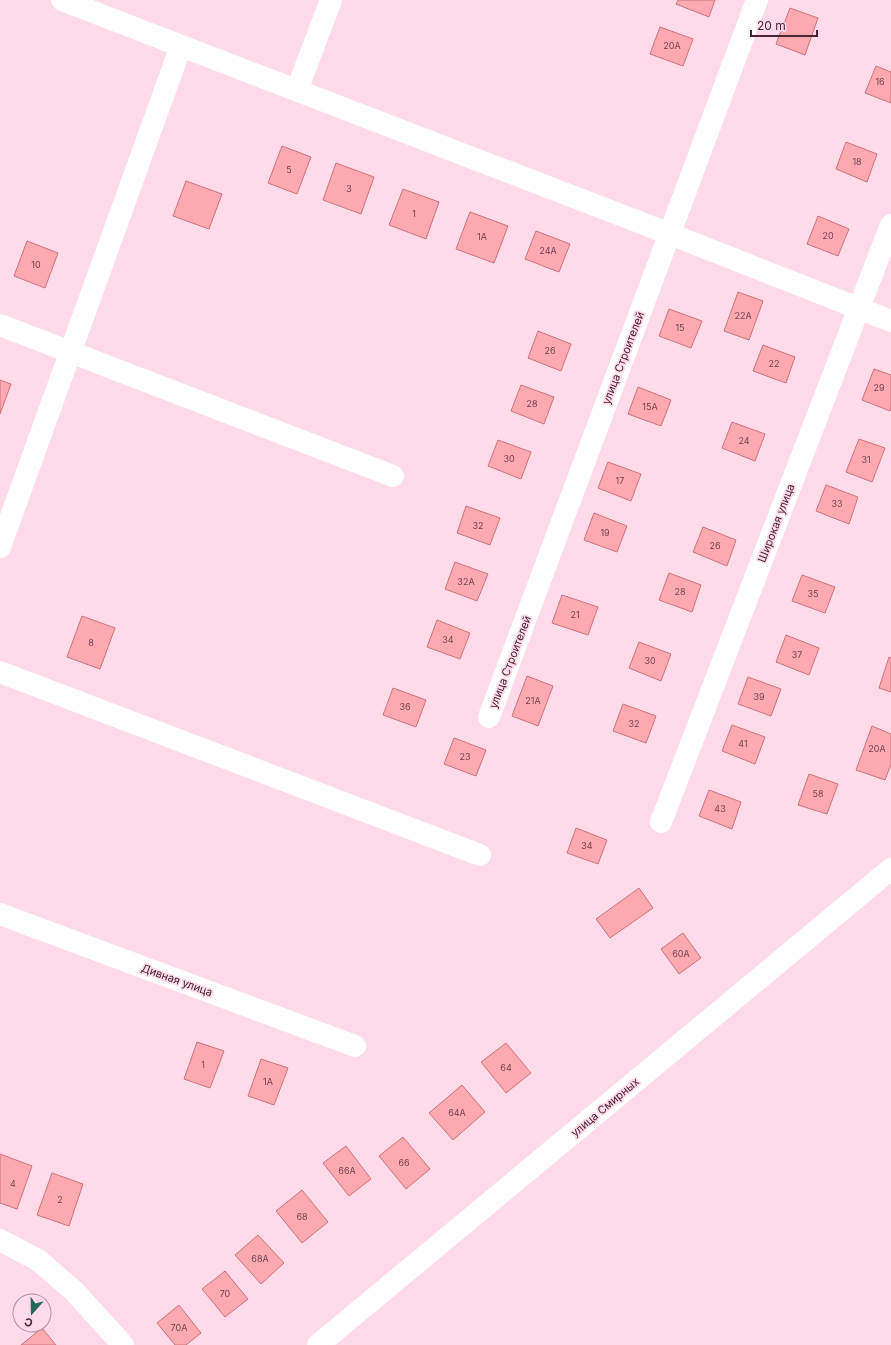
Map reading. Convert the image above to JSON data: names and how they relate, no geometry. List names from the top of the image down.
{
  "streets": {
    "street": [
      "улица Строителей",
      "Широкая улица",
      "Дивная улица",
      "улица Смирных"
    ]
  },
  "house_numbers": [
    "20А",
    "16",
    "18",
    "5",
    "3",
    "1",
    "20",
    "1А",
    "24А",
    "10",
    "22А",
    "15",
    "26",
    "22",
    "29",
    "28",
    "15А",
    "24",
    "30",
    "31",
    "17",
    "33",
    "32",
    "19",
    "26",
    "32А",
    "28",
    "35",
    "21",
    "34",
    "8",
    "37",
    "30",
    "39",
    "21А",
    "36",
    "32",
    "41",
    "20А",
    "23",
    "58",
    "43",
    "34",
    "60А",
    "1",
    "64",
    "1А",
    "64А",
    "66",
    "66А",
    "4",
    "2",
    "68",
    "68А",
    "70",
    "70А"
  ],
  "scale_bar": "20 m",
  "north": "bottom"
}
